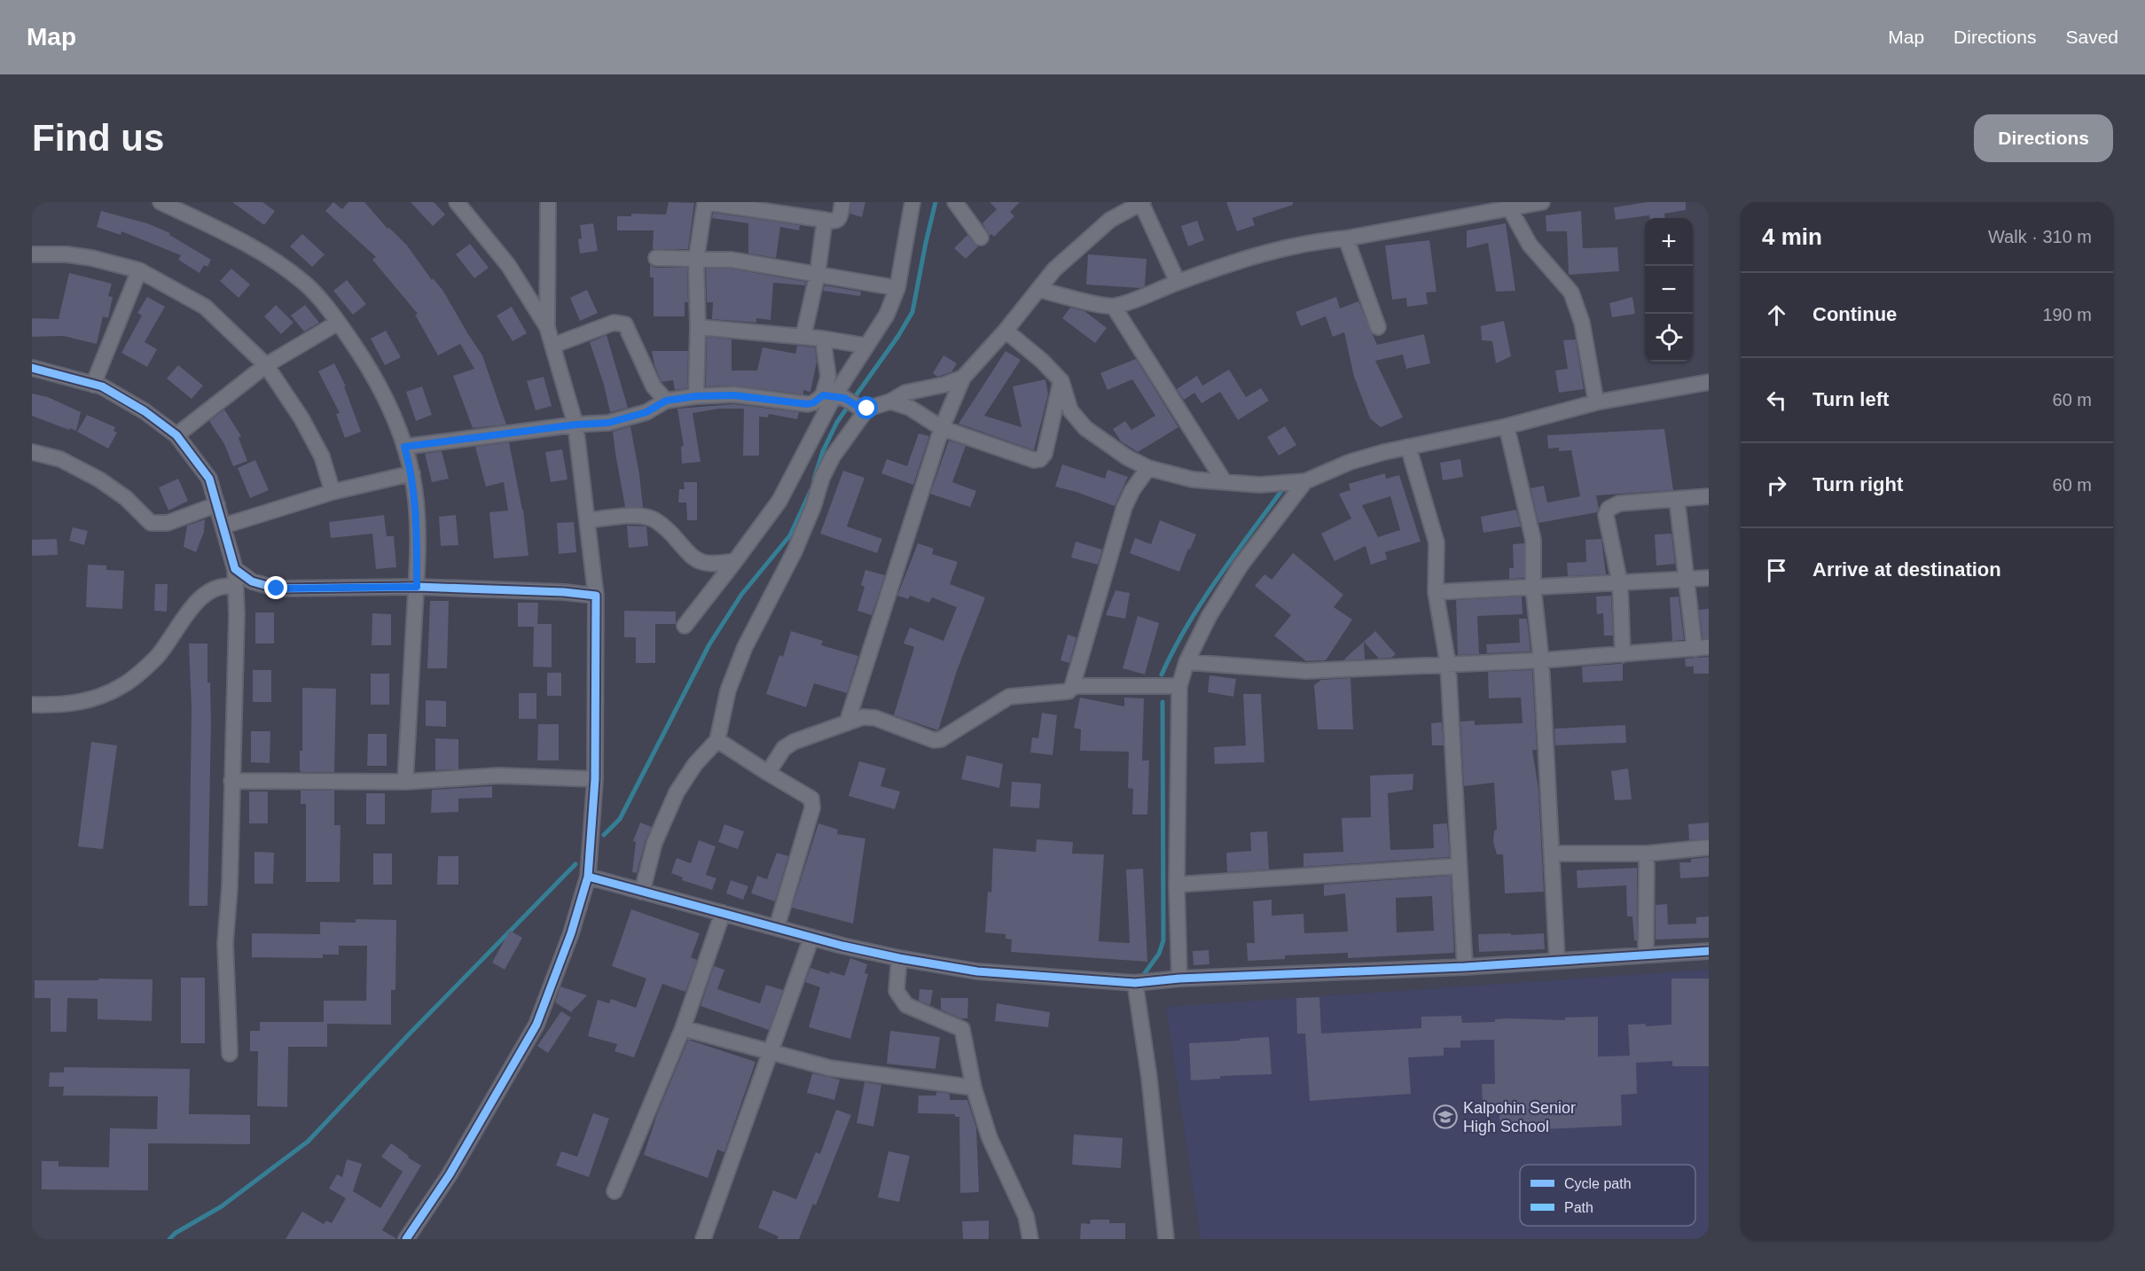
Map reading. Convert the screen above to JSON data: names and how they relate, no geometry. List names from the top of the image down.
{
  "places": {
    "school or university": ["Kalpohin Senior High School"]
  },
  "legend": ["Cycle path", "Path"],
  "page": {
    "header": "Map",
    "nav": ["Map", "Directions", "Saved"],
    "buttons": "Directions",
    "title": "Find us",
    "heading": ["4 min", "Walk · 310 m"],
    "map_buttons": ["+", "−"],
    "list": [
      ["Continue", "190 m"],
      ["Turn left", "60 m"],
      ["Turn right", "60 m"],
      "Arrive at destination"
    ]
  }
}
